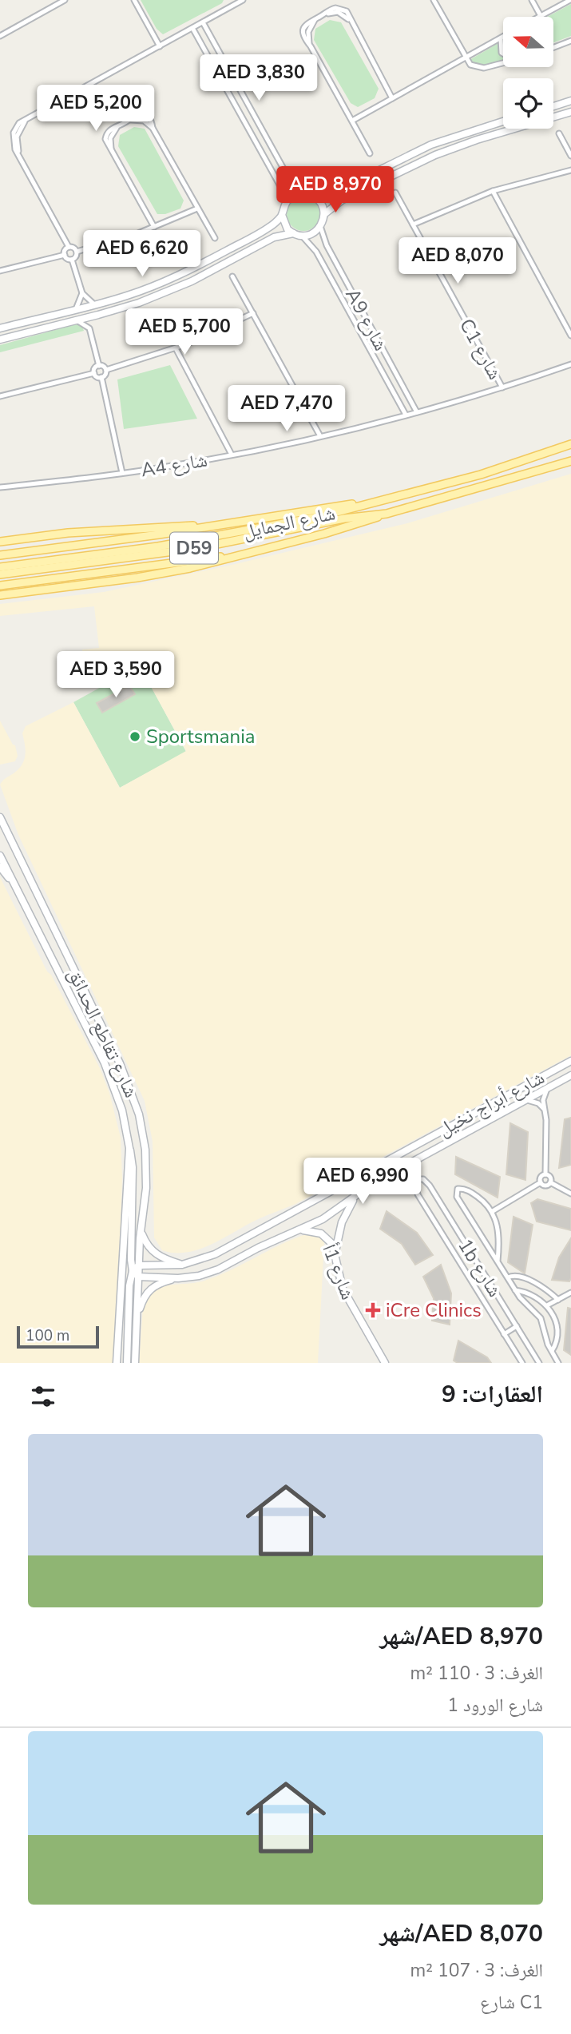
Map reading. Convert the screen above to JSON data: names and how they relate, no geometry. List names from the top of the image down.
{
  "streets": {
    "main road": ["شارع الجمايل", "D59"],
    "street": [
      "A9 شارع",
      "C1 شارع",
      "A4 شارع",
      "شارع تقاطع الحدائق",
      "شارع أبراج نخيل",
      "1b شارع",
      "شارع 1أ"
    ]
  },
  "crossings": [
    ["A9 شارع", "A4 شارع"],
    ["C1 شارع", "A4 شارع"],
    ["شارع تقاطع الحدائق", "شارع أبراج نخيل"],
    ["شارع أبراج نخيل", "1b شارع"],
    ["شارع أبراج نخيل", "شارع 1أ"]
  ],
  "places": {
    "other": ["Sportsmania"],
    "health": ["iCre Clinics"]
  },
  "scale_bar": "100 m",
  "north": "left",
  "page": {
    "price": [
      "AED 3,830",
      "AED 5,200",
      "AED 8,970",
      "AED 6,620",
      "AED 8,070",
      "AED 5,700",
      "AED 7,470",
      "AED 3,590",
      "AED 6,990"
    ],
    "scale": "100 m",
    "heading": "العقارات: 9",
    "list": [
      {
        "name": "AED 8,970/شهر",
        "note": "الغرف: 3 · 110 m² · شارع الورود 1"
      },
      {
        "name": "AED 8,070/شهر",
        "note": "الغرف: 3 · 107 m² · C1 شارع"
      }
    ]
  }
}
